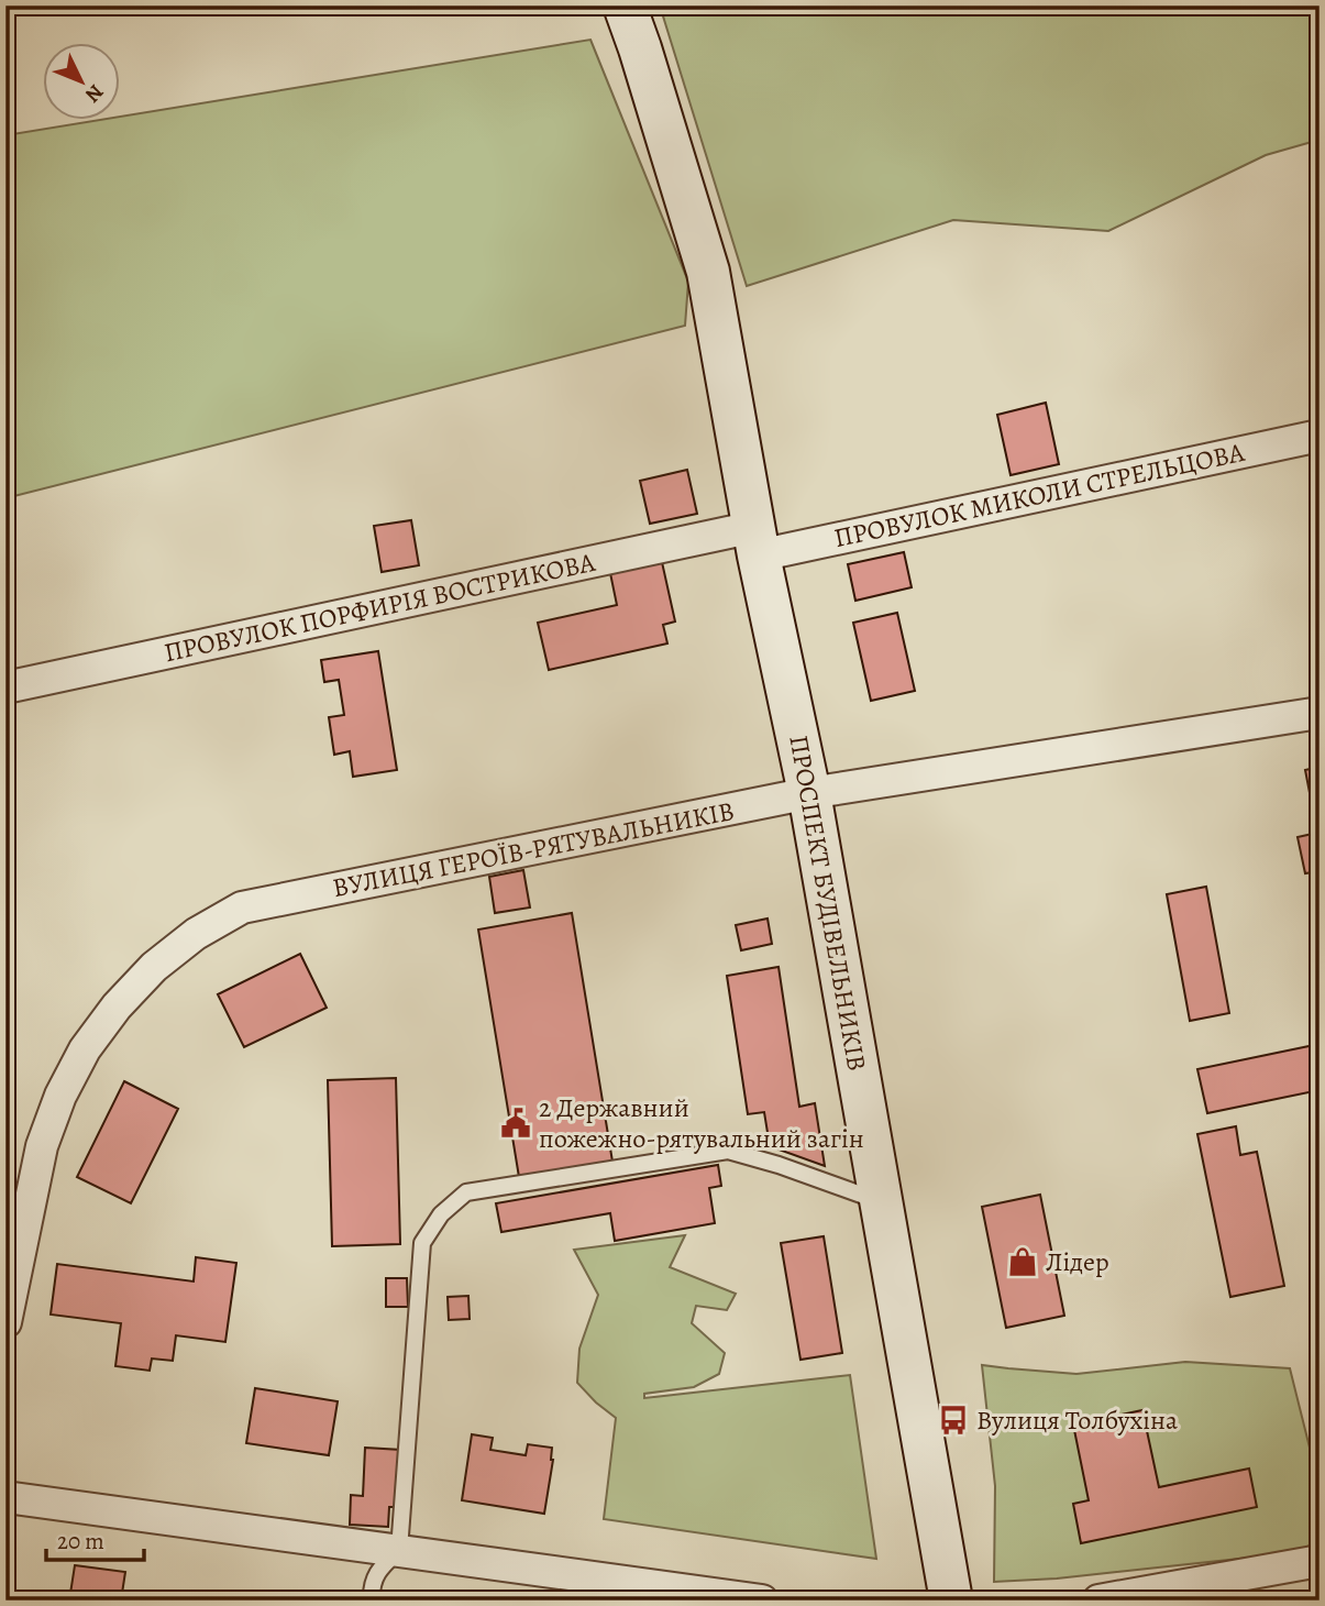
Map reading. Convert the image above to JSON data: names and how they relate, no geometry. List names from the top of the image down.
{
  "streets": {
    "street": [
      "ПРОВУЛОК МИКОЛИ СТРЕЛЬЦОВА",
      "ПРОВУЛОК ПОРФИРІЯ ВОСТРИКОВА",
      "ВУЛИЦЯ ГЕРОЇВ-РЯТУВАЛЬНИКІВ",
      "ПРОСПЕКТ БУДІВЕЛЬНИКІВ"
    ]
  },
  "crossings": [
    ["ПРОВУЛОК МИКОЛИ СТРЕЛЬЦОВА", "ПРОВУЛОК ПОРФИРІЯ ВОСТРИКОВА"],
    ["ПРОВУЛОК МИКОЛИ СТРЕЛЬЦОВА", "ПРОСПЕКТ БУДІВЕЛЬНИКІВ"],
    ["ПРОВУЛОК ПОРФИРІЯ ВОСТРИКОВА", "ПРОСПЕКТ БУДІВЕЛЬНИКІВ"],
    ["ВУЛИЦЯ ГЕРОЇВ-РЯТУВАЛЬНИКІВ", "ПРОСПЕКТ БУДІВЕЛЬНИКІВ"]
  ],
  "places": {
    "public building": ["2 Державний пожежно-рятувальний загін"],
    "shop": ["Лідер"],
    "bus stop": ["Вулиця Толбухіна"]
  },
  "scale_bar": "20 m",
  "north": "bottom right"
}
